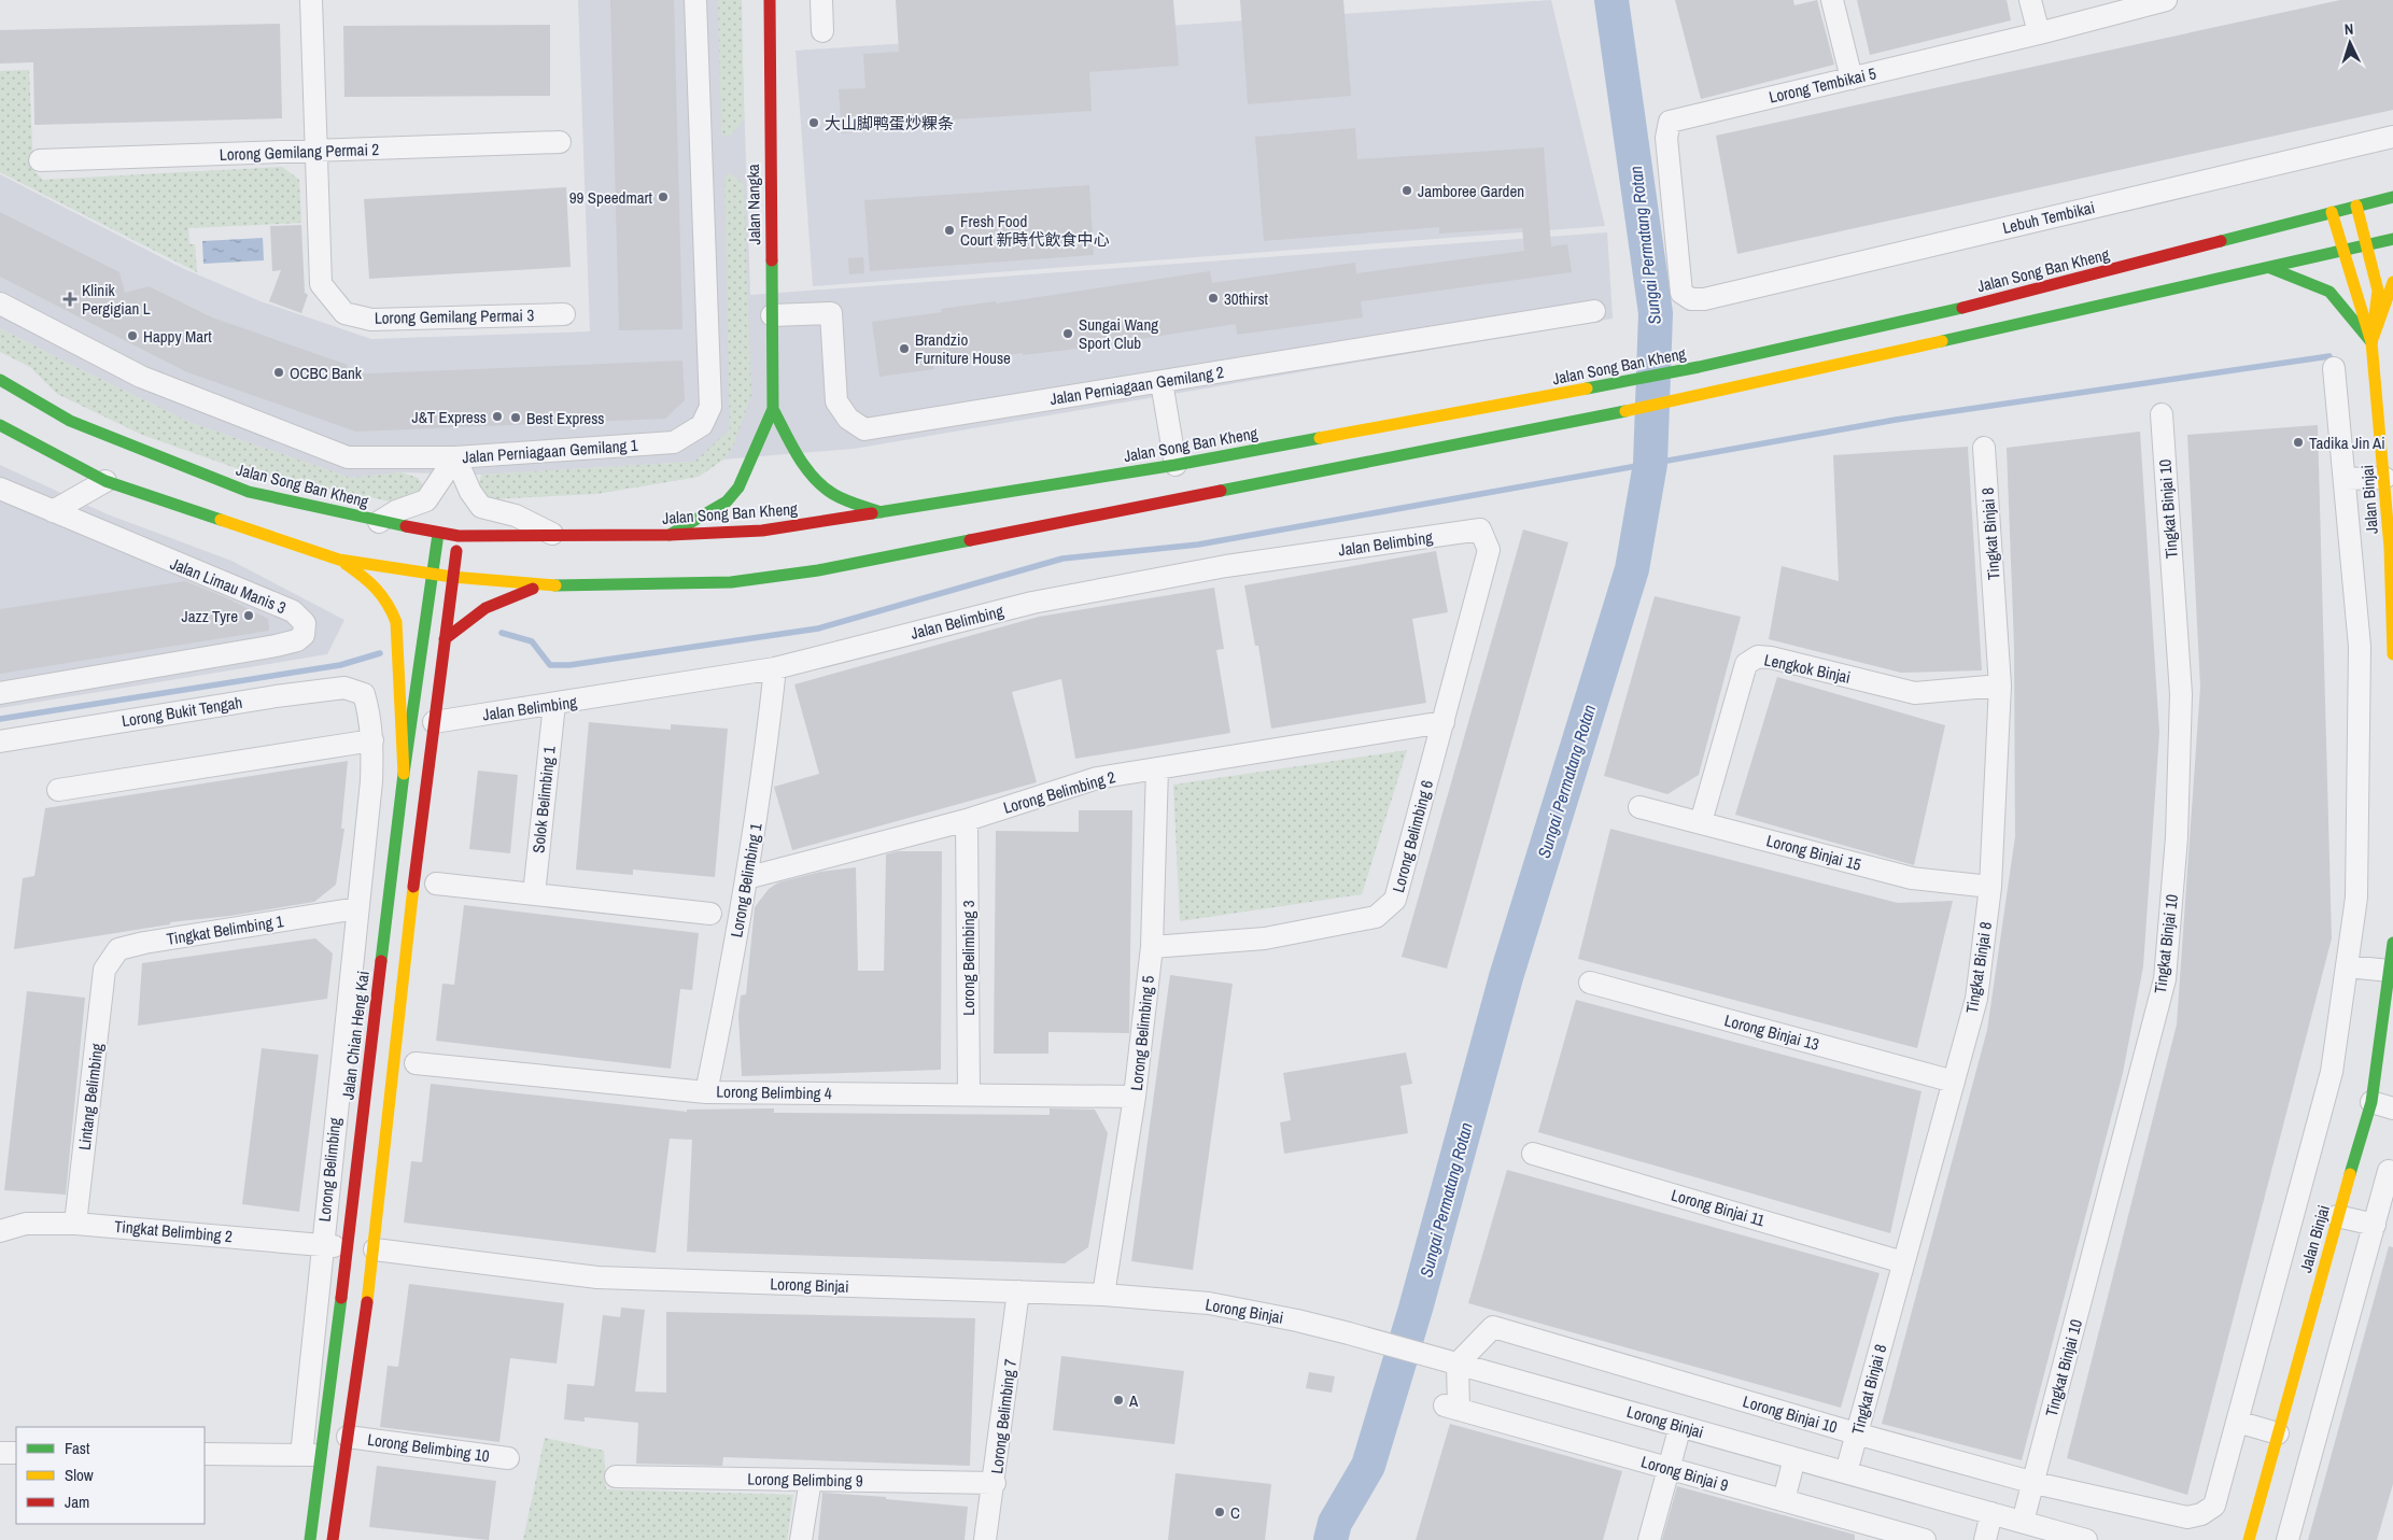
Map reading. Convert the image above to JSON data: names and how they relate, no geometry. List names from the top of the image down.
{
  "streets": {
    "main road": [
      "Jalan Nangka",
      "Jalan Song Ban Kheng",
      "Jalan Binjai",
      "Jalan Chian Heng Kai"
    ],
    "street": [
      "Lorong Tembikai 5",
      "Lorong Gemilang Permai 2",
      "Lebuh Tembikai",
      "Lorong Gemilang Permai 3",
      "Jalan Perniagaan Gemilang 2",
      "Jalan Perniagaan Gemilang 1",
      "Tingkat Binjai 10",
      "Tingkat Binjai 8",
      "Jalan Belimbing",
      "Jalan Limau Manis 3",
      "Lengkok Binjai",
      "Lorong Bukit Tengah",
      "Lorong Belimbing 2",
      "Solok Belimbing 1",
      "Lorong Belimbing 6",
      "Lorong Binjai 15",
      "Lorong Belimbing 1",
      "Tingkat Belimbing 1",
      "Lorong Belimbing 3",
      "Lorong Binjai 13",
      "Lorong Belimbing 5",
      "Lorong Belimbing 4",
      "Lintang Belimbing",
      "Lorong Belimbing",
      "Lorong Binjai 11",
      "Tingkat Belimbing 2",
      "Lorong Binjai",
      "Lorong Binjai 10",
      "Lorong Belimbing 7",
      "Lorong Belimbing 10",
      "Lorong Binjai 9",
      "Lorong Belimbing 9"
    ]
  },
  "crossings": [
    ["Lorong Tembikai 5", "Lebuh Tembikai"],
    ["Lorong Gemilang Permai 2", "Lorong Gemilang Permai 3"],
    ["Jalan Nangka", "Jalan Song Ban Kheng"],
    ["Jalan Nangka", "Jalan Perniagaan Gemilang 2"],
    ["Jalan Song Ban Kheng", "Jalan Binjai"],
    ["Jalan Song Ban Kheng", "Jalan Chian Heng Kai"],
    ["Tingkat Binjai 10", "Lorong Binjai"],
    ["Tingkat Binjai 10", "Lorong Binjai 10"],
    ["Tingkat Binjai 8", "Lengkok Binjai"],
    ["Tingkat Binjai 8", "Lorong Binjai 15"],
    ["Tingkat Binjai 8", "Lorong Binjai 13"],
    ["Tingkat Binjai 8", "Lorong Binjai 11"],
    ["Tingkat Binjai 8", "Lorong Binjai"],
    ["Tingkat Binjai 8", "Lorong Binjai 10"],
    ["Jalan Belimbing", "Solok Belimbing 1"],
    ["Jalan Belimbing", "Lorong Belimbing 6"],
    ["Jalan Belimbing", "Lorong Belimbing 1"],
    ["Lengkok Binjai", "Lorong Binjai 15"],
    ["Lorong Bukit Tengah", "Lorong Belimbing"],
    ["Lorong Belimbing 2", "Lorong Belimbing 6"],
    ["Lorong Belimbing 2", "Lorong Belimbing 1"],
    ["Lorong Belimbing 2", "Lorong Belimbing 3"],
    ["Lorong Belimbing 2", "Lorong Belimbing 5"],
    ["Lorong Belimbing 6", "Lorong Belimbing 5"],
    ["Lorong Belimbing 1", "Lorong Belimbing 4"],
    ["Tingkat Belimbing 1", "Lintang Belimbing"],
    ["Tingkat Belimbing 1", "Lorong Belimbing"],
    ["Lorong Belimbing 3", "Lorong Belimbing 4"],
    ["Lorong Belimbing 5", "Lorong Belimbing 4"],
    ["Lorong Belimbing 5", "Lorong Binjai"],
    ["Jalan Chian Heng Kai", "Lorong Belimbing"],
    ["Jalan Chian Heng Kai", "Tingkat Belimbing 2"],
    ["Lintang Belimbing", "Tingkat Belimbing 2"],
    ["Lorong Belimbing", "Tingkat Belimbing 2"],
    ["Lorong Binjai", "Lorong Binjai 10"],
    ["Lorong Binjai", "Lorong Belimbing 7"],
    ["Lorong Binjai", "Lorong Binjai 9"],
    ["Lorong Binjai 10", "Lorong Binjai 9"],
    ["Lorong Belimbing 7", "Lorong Belimbing 9"]
  ],
  "water": ["Sungai Permatang Rotan"],
  "places": {
    "other": [
      "大山脚鸭蛋炒粿条",
      "Jamboree Garden",
      "99 Speedmart",
      "Fresh Food Court 新時代飲食中心",
      "30thirst",
      "Sungai Wang Sport Club",
      "Happy Mart",
      "Brandzio Furniture House",
      "OCBC Bank",
      "J&T Express",
      "Best Express",
      "Tadika Jin Ai",
      "Jazz Tyre",
      "A",
      "C"
    ],
    "health": ["Klinik Pergigian L"]
  },
  "legend": ["Fast", "Slow", "Jam"],
  "north": "top"
}
